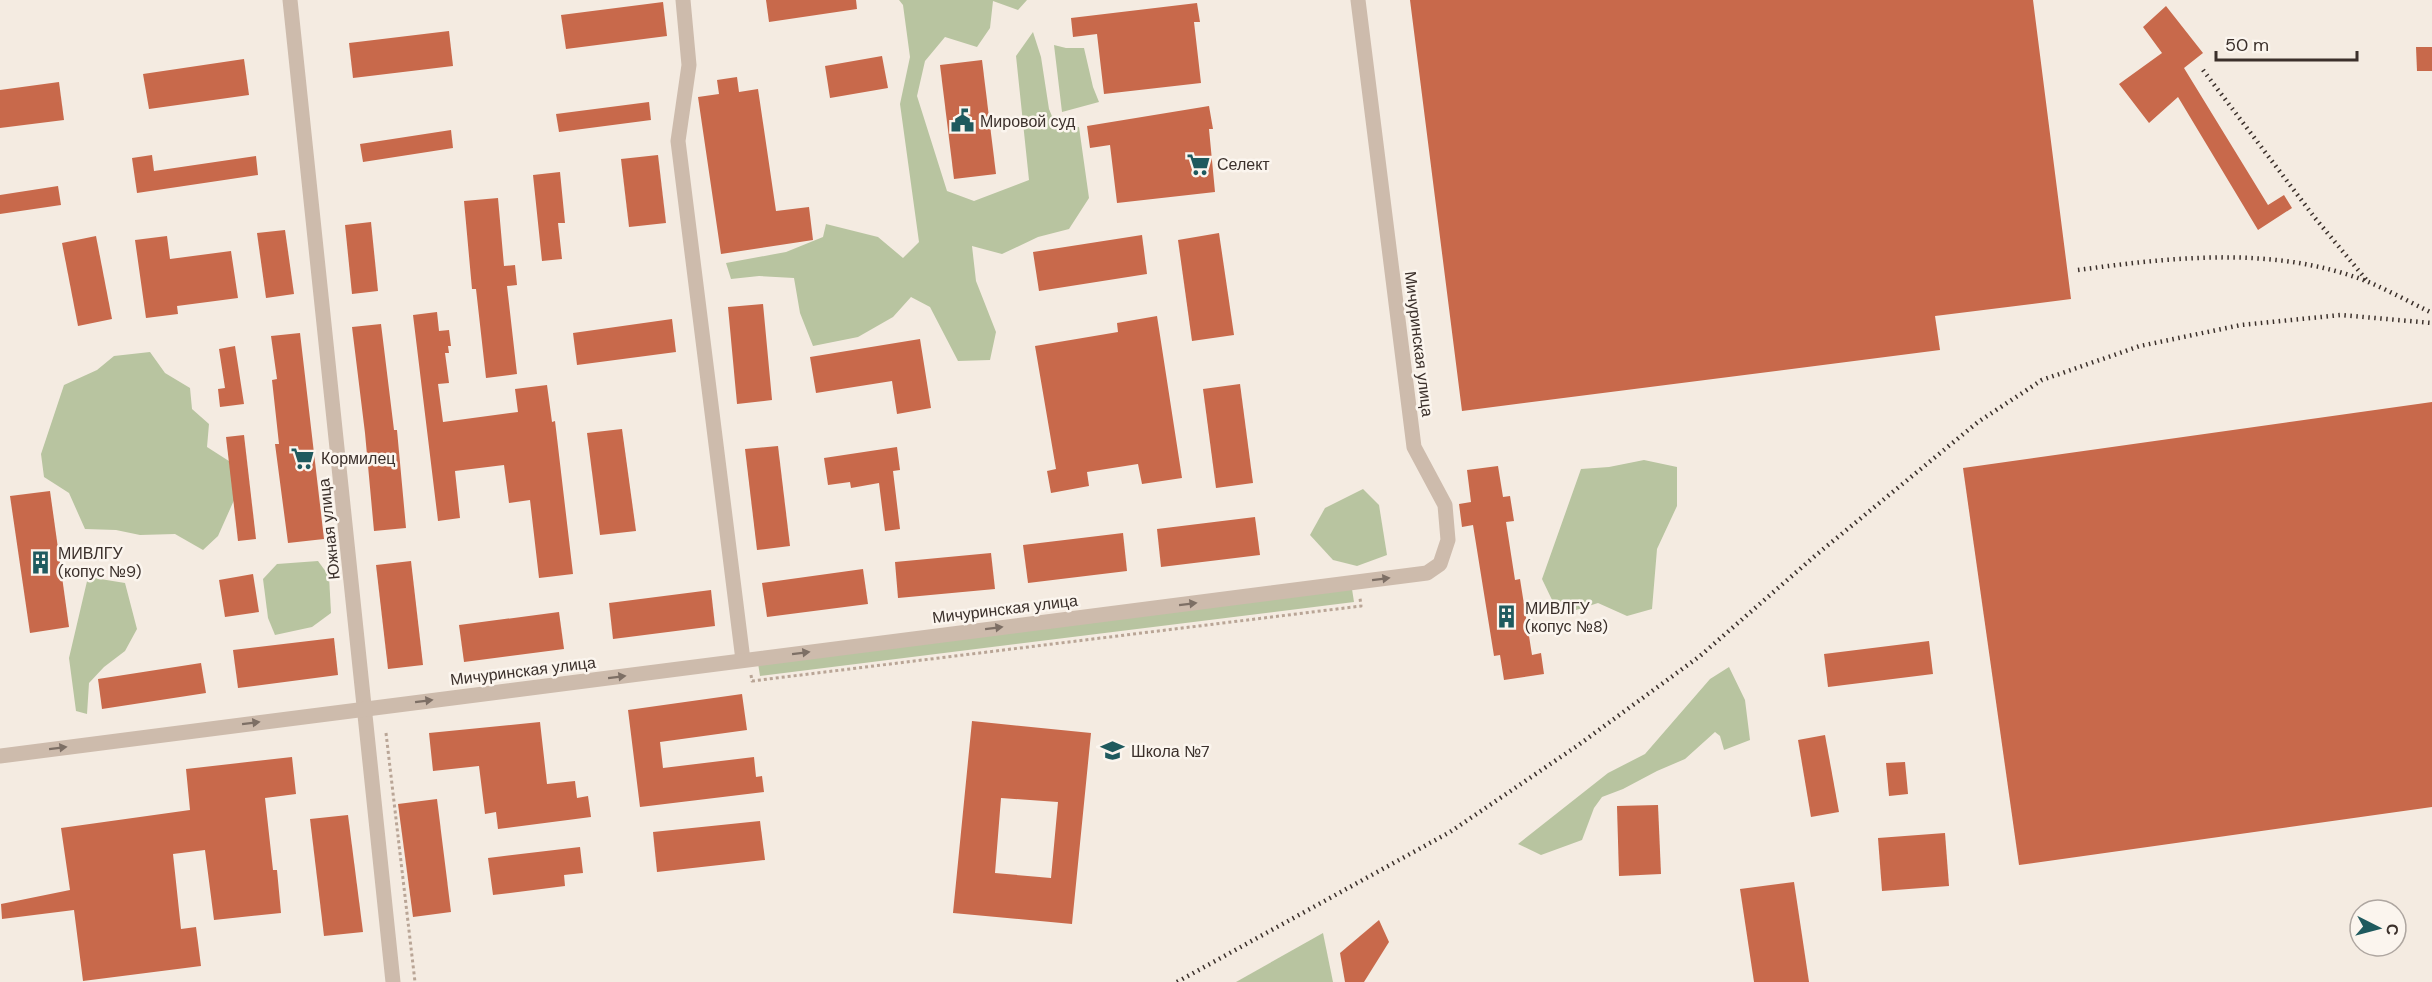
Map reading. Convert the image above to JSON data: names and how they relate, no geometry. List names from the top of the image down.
{
  "streets": {
    "street": ["Мичуринская улица", "Южная улица"]
  },
  "crossings": [
    ["Мичуринская улица", "Южная улица"]
  ],
  "places": {
    "public building": ["Мировой суд"],
    "supermarket": ["Селект", "Кормилец"],
    "building": ["МИВЛГУ (копус №9)", "МИВЛГУ (копус №8)"],
    "school or university": ["Школа №7"]
  },
  "scale_bar": "50 m",
  "north": "right"
}
